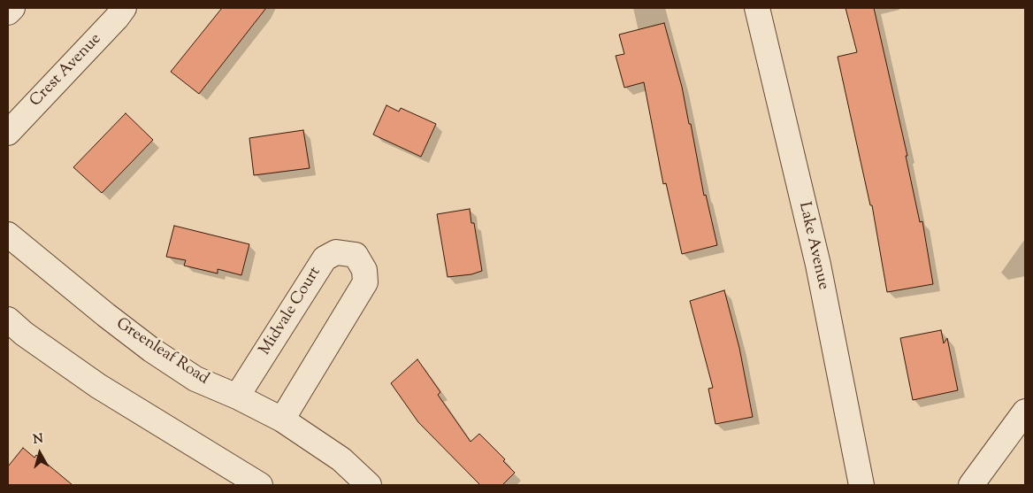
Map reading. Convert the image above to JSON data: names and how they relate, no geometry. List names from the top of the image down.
{
  "streets": {
    "street": [
      "Crest Avenue",
      "Lake Avenue",
      "Midvale Court",
      "Greenleaf Road"
    ]
  },
  "crossings": [
    ["Midvale Court", "Greenleaf Road"]
  ],
  "north": "top"
}
